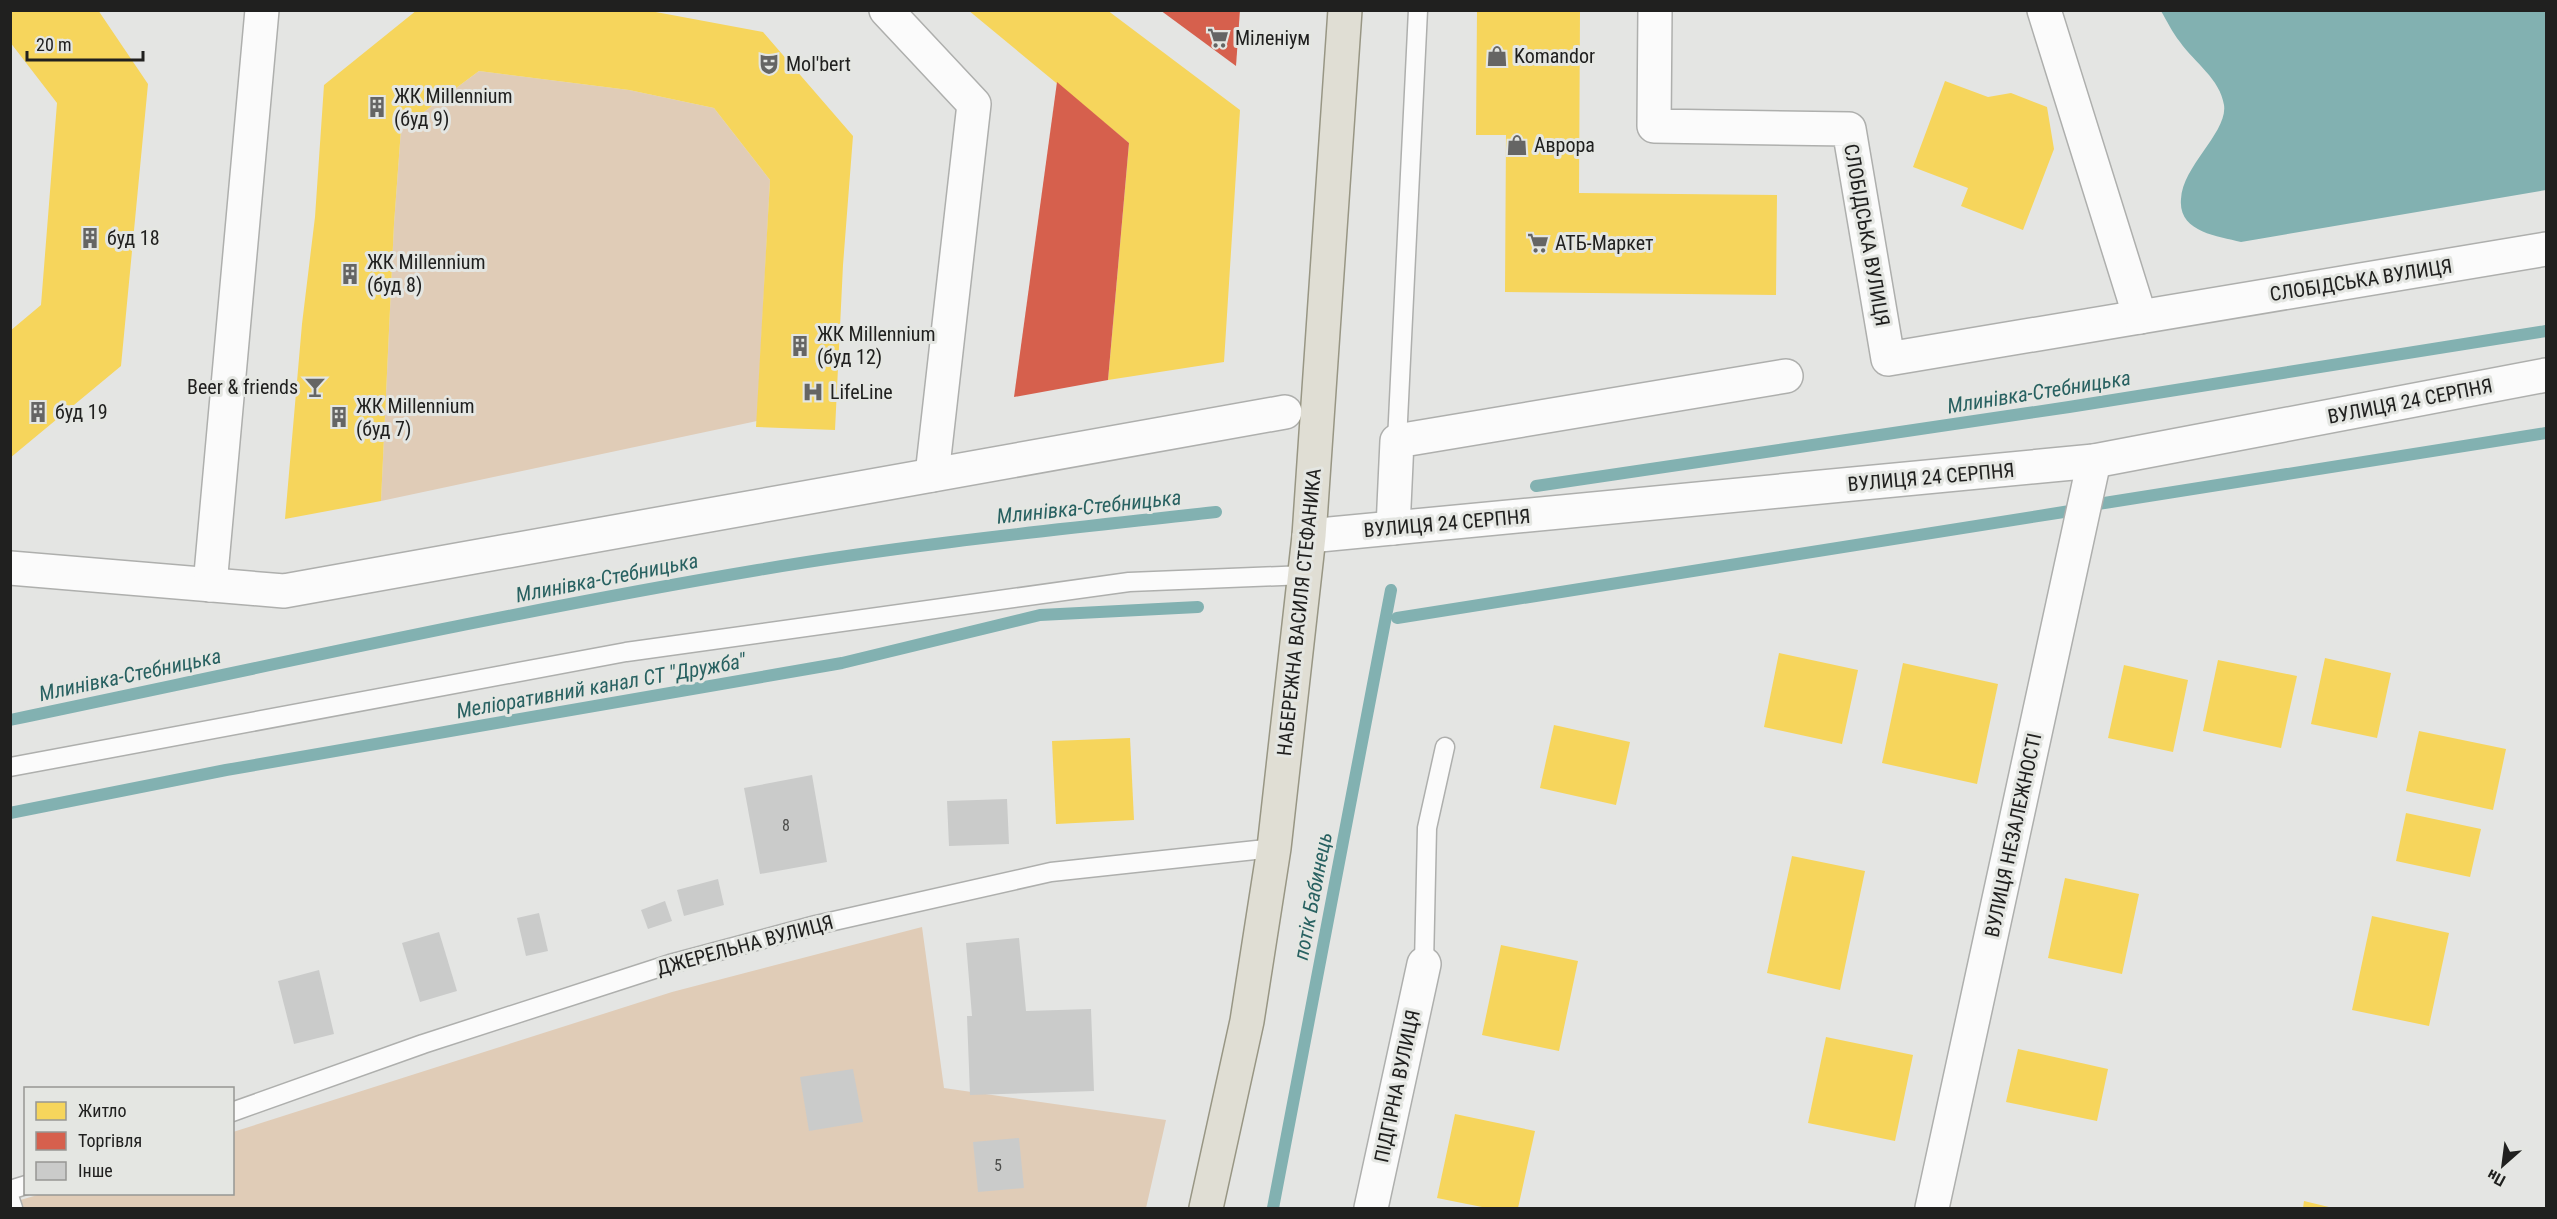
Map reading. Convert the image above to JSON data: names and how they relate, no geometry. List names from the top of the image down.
{
  "streets": {
    "main road": ["НАБЕРЕЖНА ВАСИЛЯ СТЕФАНИКА"],
    "street": [
      "СЛОБІДСЬКА ВУЛИЦЯ",
      "ВУЛИЦЯ 24 СЕРПНЯ",
      "ВУЛИЦЯ НЕЗАЛЕЖНОСТІ",
      "ПІДГІРНА ВУЛИЦЯ"
    ],
    "lane": ["ДЖЕРЕЛЬНА ВУЛИЦЯ"]
  },
  "crossings": [
    ["ВУЛИЦЯ 24 СЕРПНЯ", "НАБЕРЕЖНА ВАСИЛЯ СТЕФАНИКА"],
    ["ВУЛИЦЯ 24 СЕРПНЯ", "ВУЛИЦЯ НЕЗАЛЕЖНОСТІ"],
    ["НАБЕРЕЖНА ВАСИЛЯ СТЕФАНИКА", "ДЖЕРЕЛЬНА ВУЛИЦЯ"]
  ],
  "water": ["Млинівка-Стебницька", "Меліоративний канал СТ \"Дружба\"", "потік Бабинець"],
  "places": {
    "supermarket": ["Міленіум", "АТБ-Маркет"],
    "shop": ["Komandor", "Аврора"],
    "theatre": ["Mol'bert"],
    "building": [
      "ЖК Millennium (буд 9)",
      "буд 18",
      "ЖК Millennium (буд 8)",
      "ЖК Millennium (буд 12)",
      "буд 19",
      "ЖК Millennium (буд 7)"
    ],
    "bar": ["Beer & friends"],
    "hospital": ["LifeLine"]
  },
  "house_numbers": ["8", "5"],
  "legend": ["Житло", "Торгівля", "Інше"],
  "scale_bar": "20 m",
  "north": "bottom left"
}
